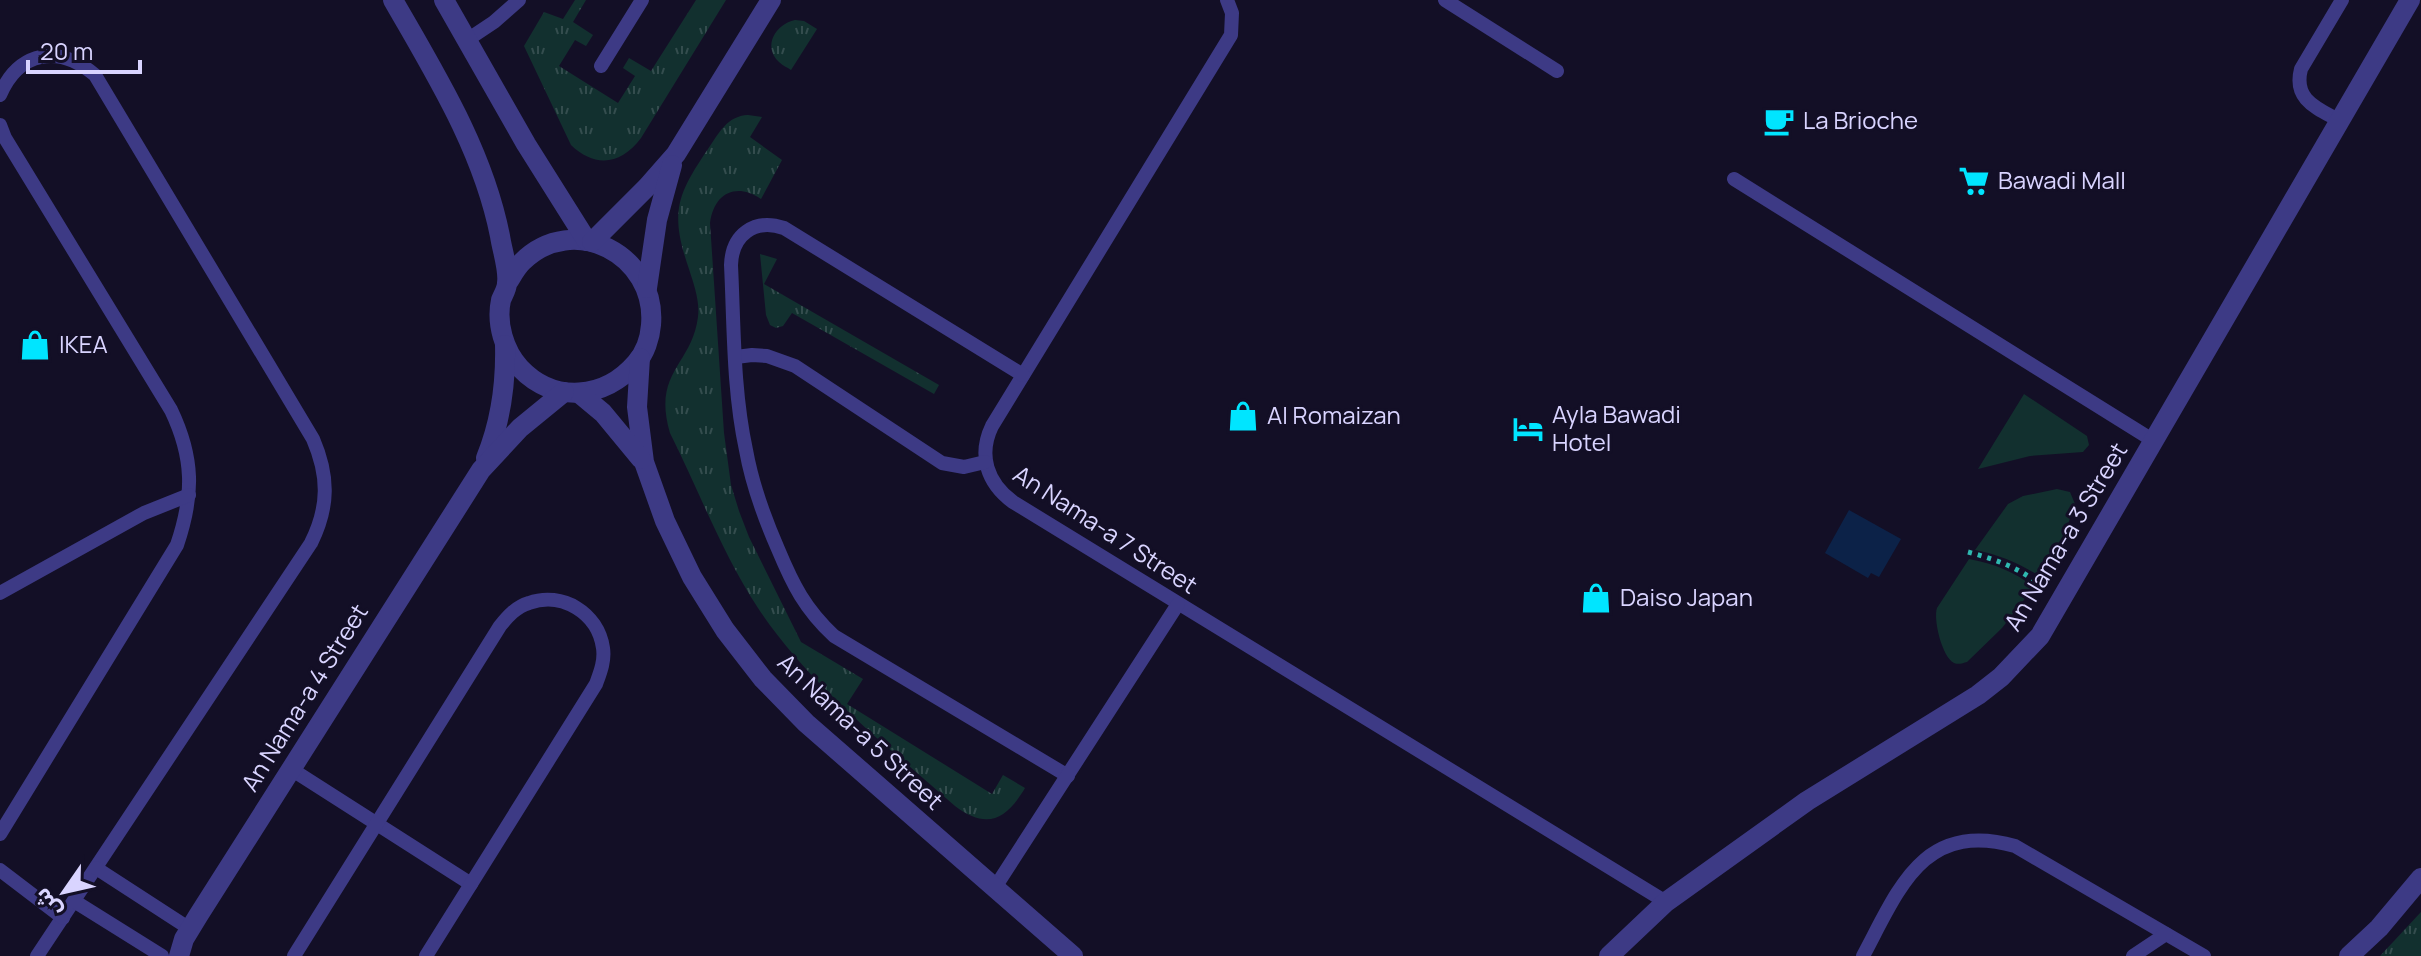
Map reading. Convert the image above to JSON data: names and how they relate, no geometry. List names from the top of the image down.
{
  "streets": {
    "street": ["An Nama-a 3 Street", "An Nama-a 4 Street", "An Nama-a 5 Street"],
    "lane": ["An Nama-a 7 Street"]
  },
  "crossings": [
    ["An Nama-a 7 Street", "An Nama-a 3 Street"],
    ["An Nama-a 4 Street", "An Nama-a 5 Street"]
  ],
  "places": {
    "cafe": ["La Brioche"],
    "supermarket": ["Bawadi Mall"],
    "shop": ["IKEA", "Al Romaizan", "Daiso Japan"],
    "hotel": ["Ayla Bawadi Hotel"]
  },
  "scale_bar": "20 m",
  "north": "bottom left"
}
